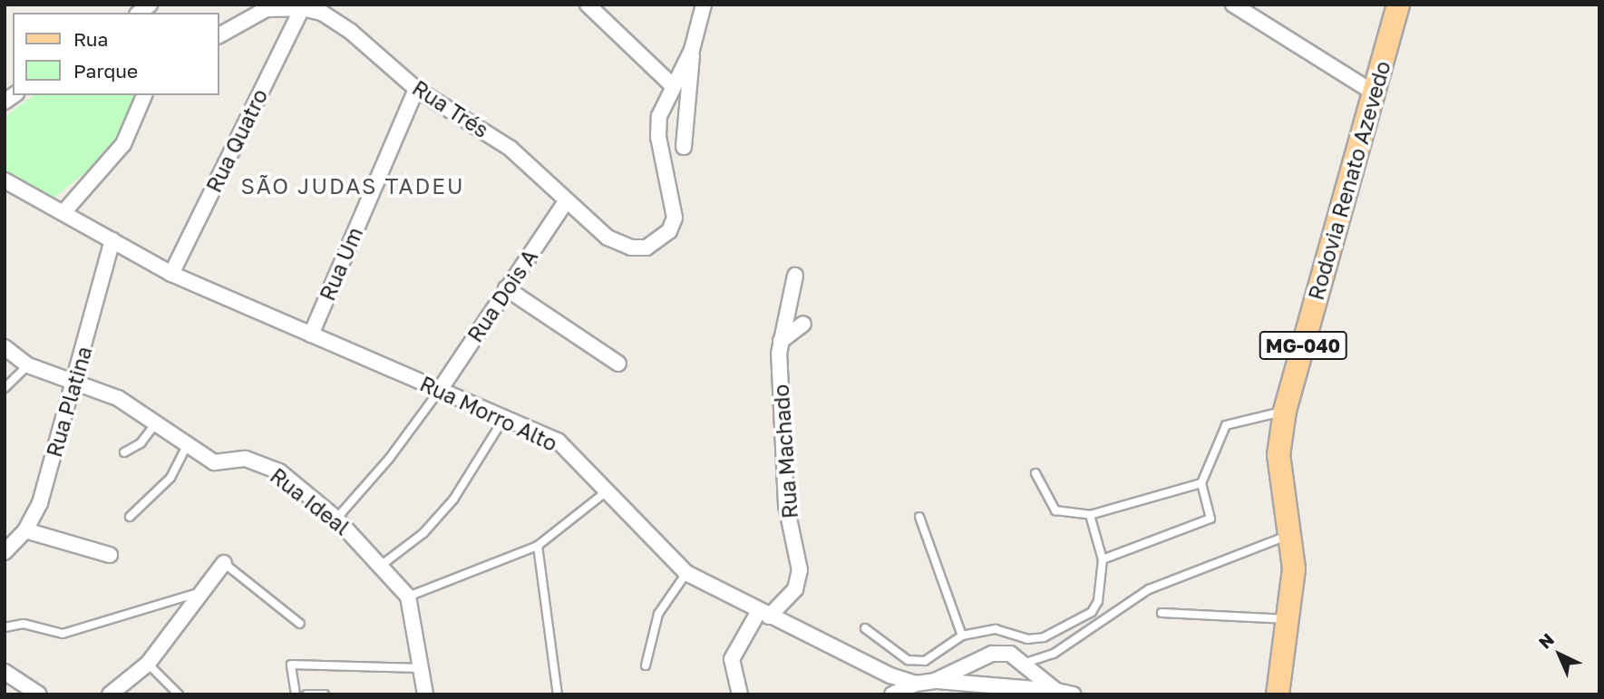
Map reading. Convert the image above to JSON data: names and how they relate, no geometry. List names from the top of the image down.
{
  "streets": {
    "main road": ["Rodovia Renato Azevedo", "MG-040"],
    "street": [
      "Rua Trés",
      "Rua Quatro",
      "Rua Um",
      "Rua Dois A",
      "Rua Platina",
      "Rua Morro Alto",
      "Rua Machado",
      "Rua Ideal"
    ]
  },
  "crossings": [
    ["Rua Trés", "Rua Quatro"],
    ["Rua Trés", "Rua Um"],
    ["Rua Trés", "Rua Dois A"],
    ["Rua Quatro", "Rua Morro Alto"],
    ["Rua Um", "Rua Morro Alto"],
    ["Rua Dois A", "Rua Morro Alto"],
    ["Rua Platina", "Rua Morro Alto"],
    ["Rua Platina", "Rua Ideal"],
    ["Rua Morro Alto", "Rua Machado"]
  ],
  "districts": ["SÃO JUDAS TADEU"],
  "legend": ["Rua", "Parque"],
  "north": "top left"
}
